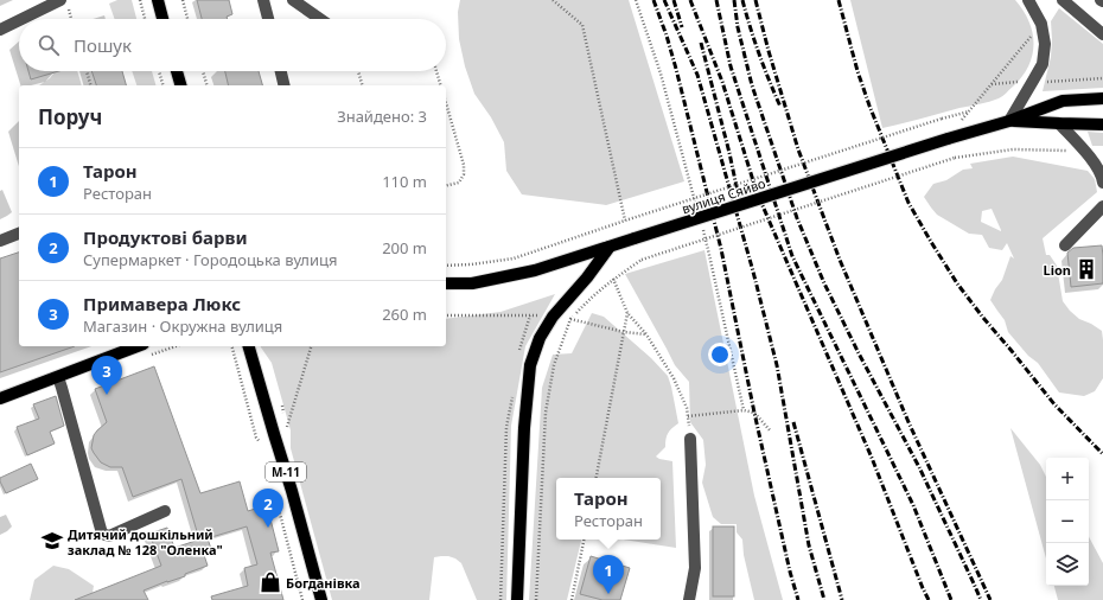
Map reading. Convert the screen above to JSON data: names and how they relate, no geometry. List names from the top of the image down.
{
  "streets": {
    "main road": ["вулиця Сяйво", "М-11"]
  },
  "places": {
    "building": ["Lion"],
    "school or university": ["Дитячий дошкільний заклад № 128 \"Оленка\""],
    "shop": ["Богданівка"]
  },
  "page": {
    "search": "Пошук",
    "heading": ["Поруч", "Знайдено: 3"],
    "list": [
      {
        "mark": "1",
        "name": "Тарон",
        "note": "Ресторан",
        "value": "110 m"
      },
      {
        "mark": "2",
        "name": "Продуктові барви",
        "note": "Супермаркет · Городоцька вулиця",
        "value": "200 m"
      },
      {
        "mark": "3",
        "name": "Примавера Люкс",
        "note": "Магазин · Окружна вулиця",
        "value": "260 m"
      }
    ],
    "pins": ["3", "2", "1"],
    "map_buttons": ["+", "−"],
    "popup": ["Тарон", "Ресторан"]
  }
}
